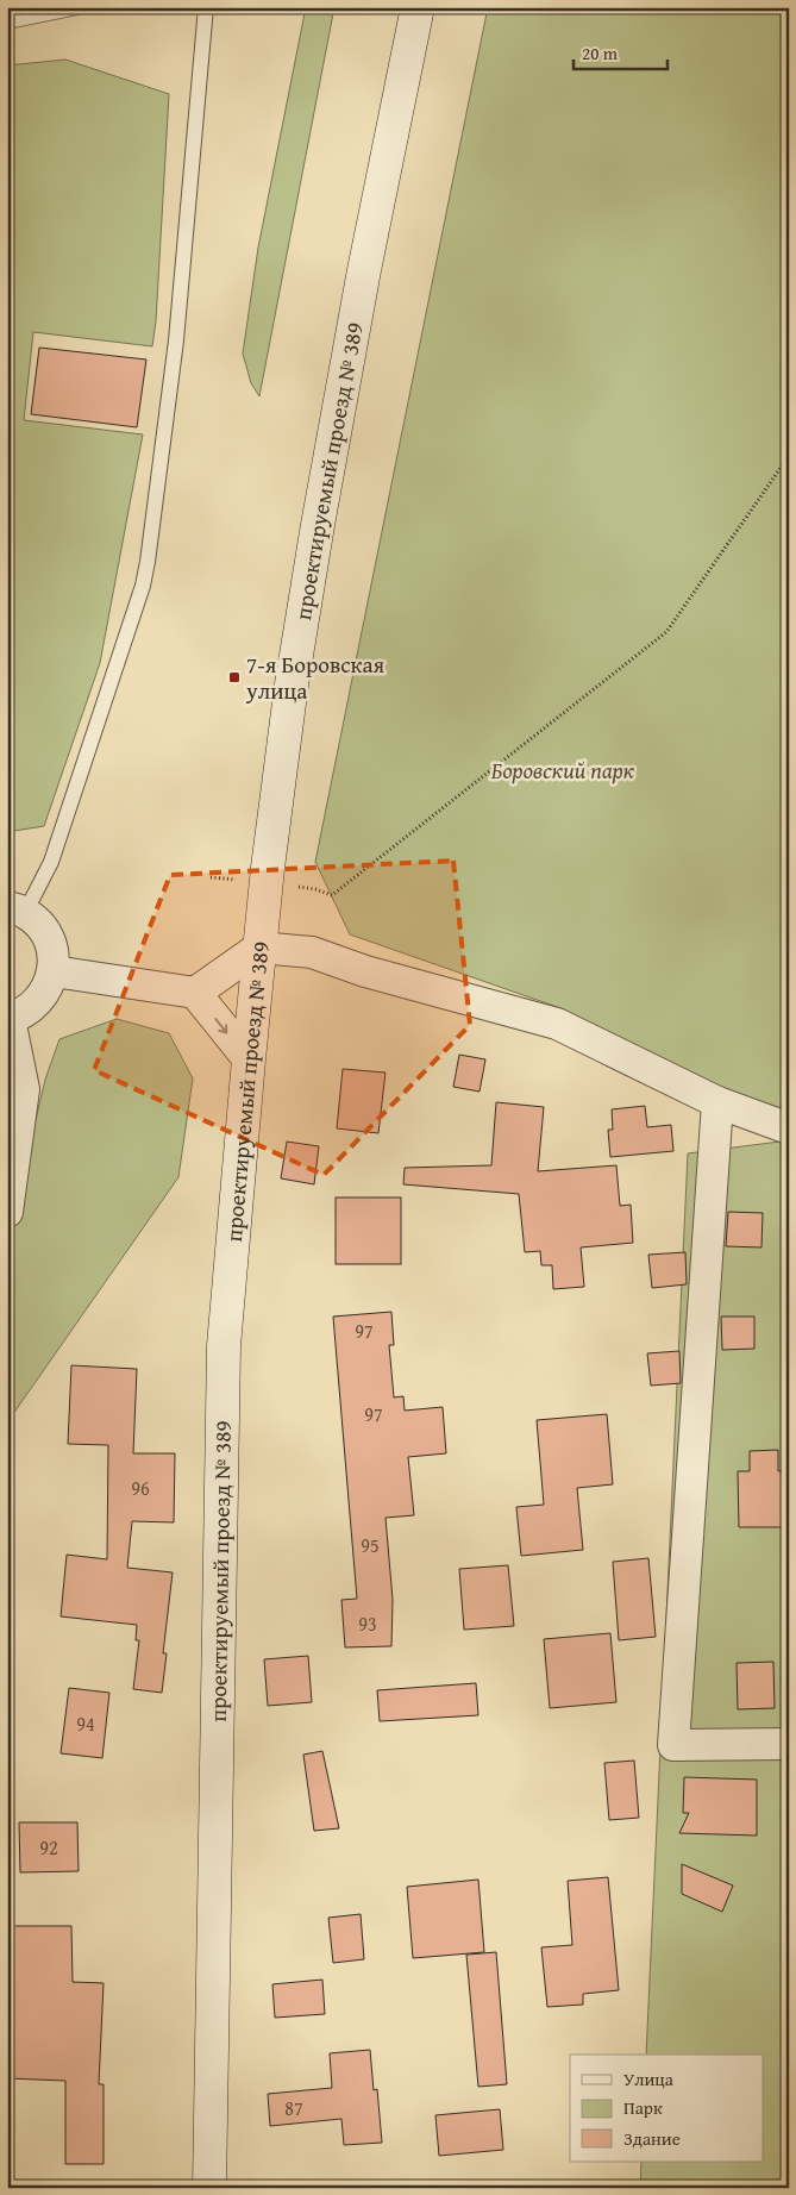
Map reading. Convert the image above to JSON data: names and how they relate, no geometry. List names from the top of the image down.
{
  "streets": {
    "main road": ["проектируемый проезд № 389"]
  },
  "parks": ["Боровский парк"],
  "places": {
    "transit": ["7-я Боровская улица"]
  },
  "house_numbers": [
    "97",
    "97",
    "96",
    "95",
    "93",
    "94",
    "92",
    "87"
  ],
  "legend": ["Улица", "Парк", "Здание"],
  "scale_bar": "20 m"
}
